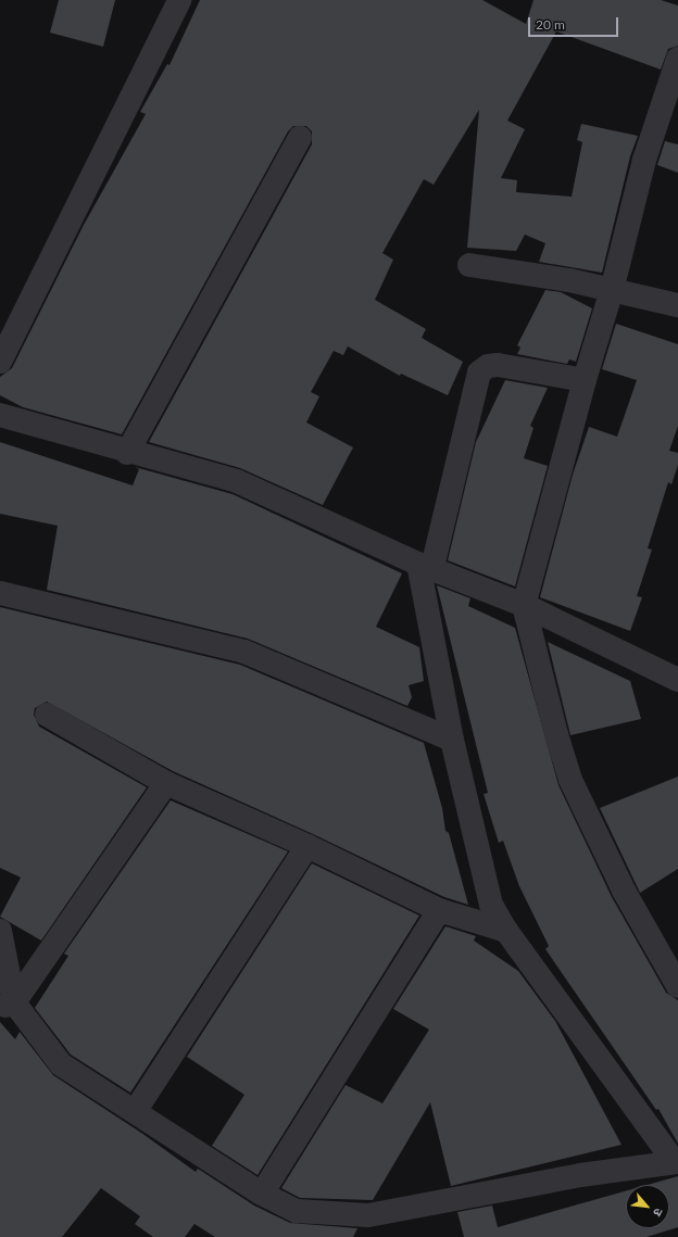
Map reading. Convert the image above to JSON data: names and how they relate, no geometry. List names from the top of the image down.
{
  "scale_bar": "20 m",
  "north": "bottom right"
}
